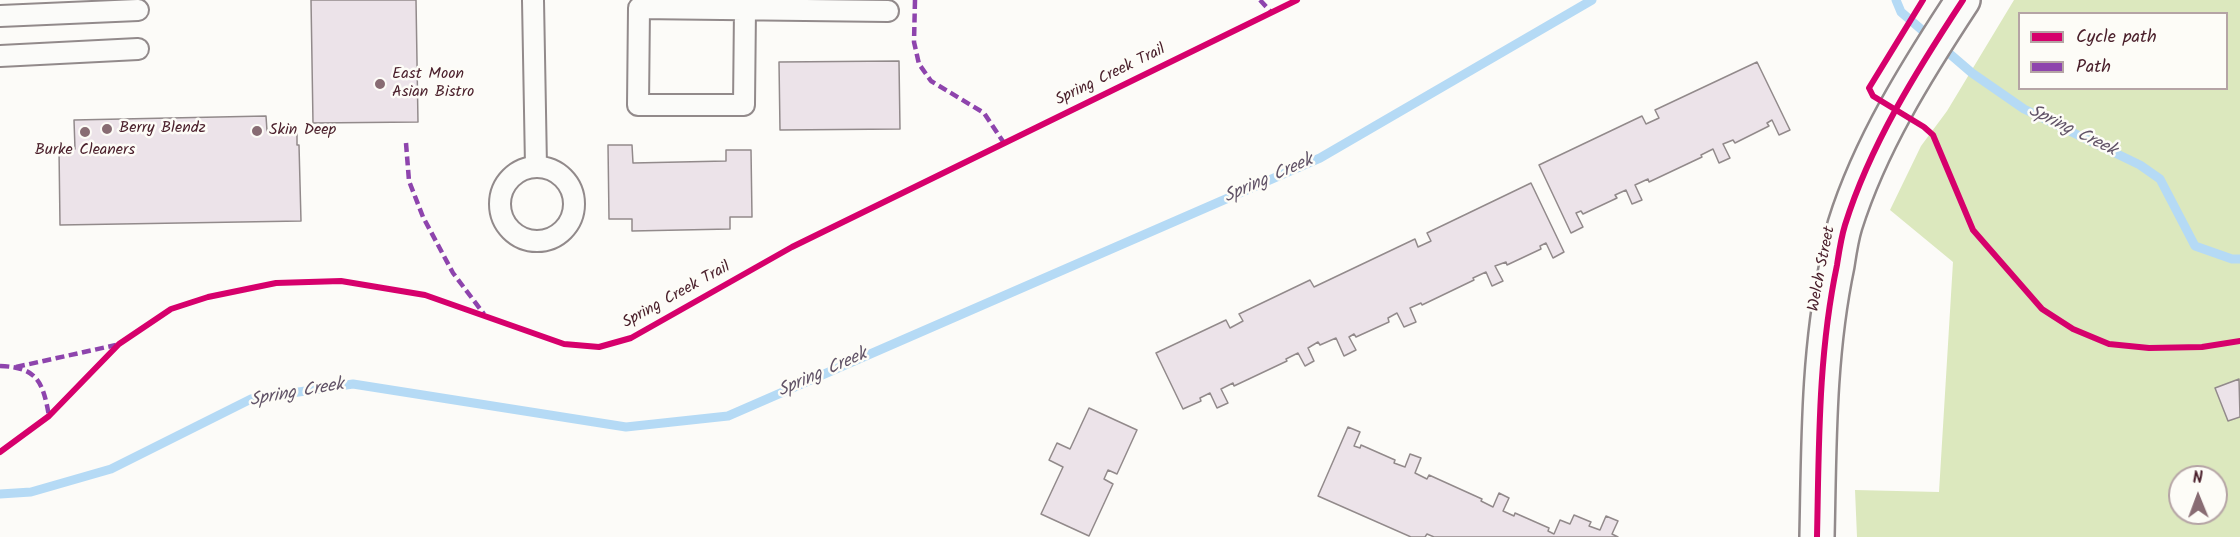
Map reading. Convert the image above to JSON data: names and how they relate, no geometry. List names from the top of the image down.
{
  "streets": {
    "street": ["Welch Street"],
    "cycle path": ["Spring Creek Trail"]
  },
  "water": ["Spring Creek"],
  "places": [
    "East Moon Asian Bistro",
    "Berry Blendz",
    "Skin Deep",
    "Burke Cleaners"
  ],
  "legend": ["Cycle path", "Path"],
  "north": "top"
}
